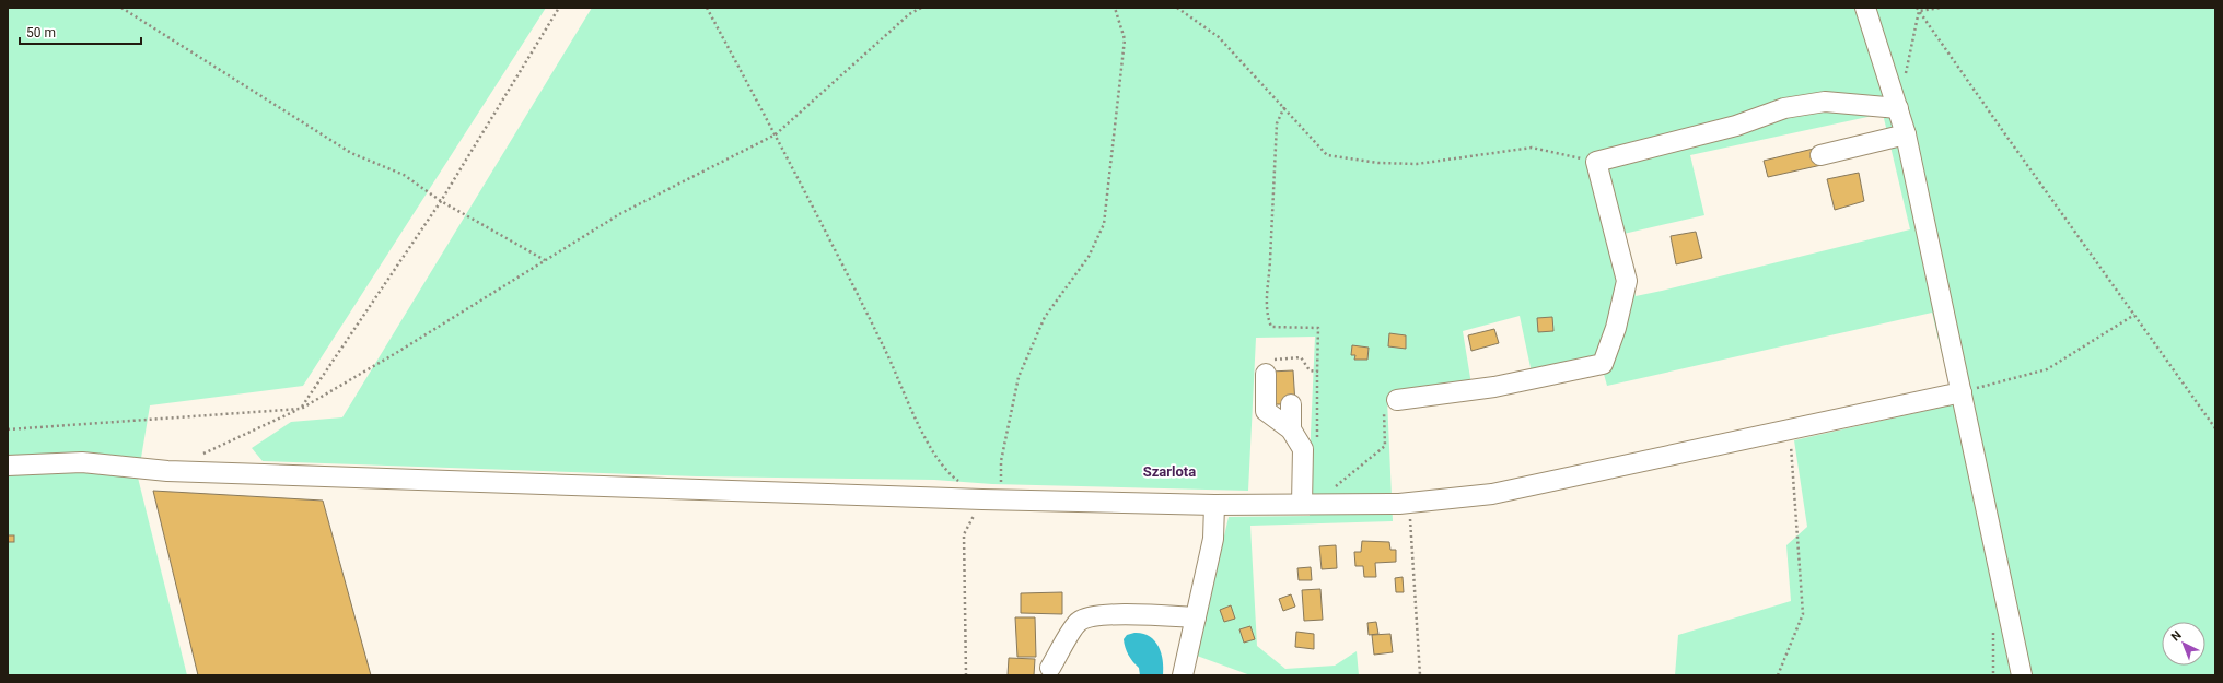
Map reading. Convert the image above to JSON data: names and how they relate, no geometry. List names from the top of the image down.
{
  "districts": ["Szarlota"],
  "scale_bar": "50 m",
  "north": "top left"
}
